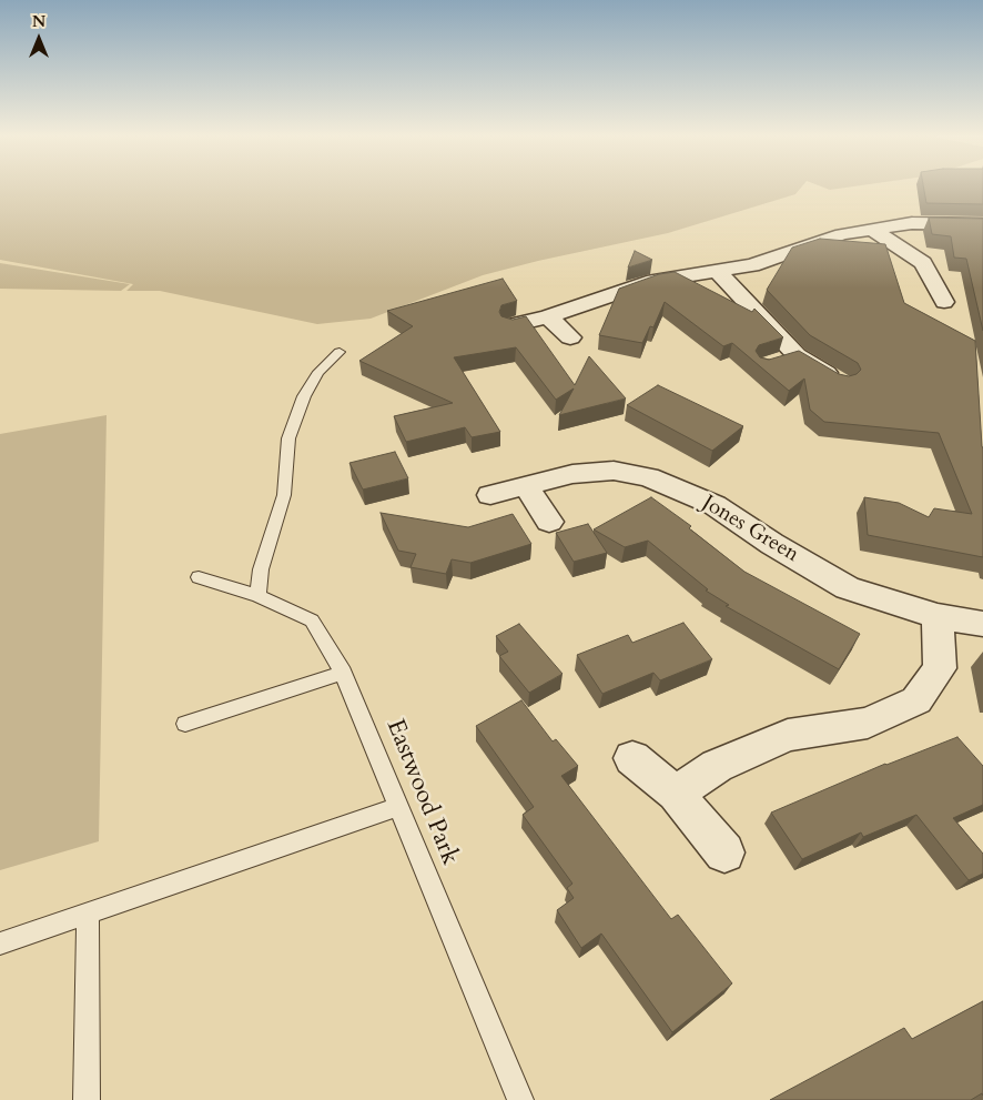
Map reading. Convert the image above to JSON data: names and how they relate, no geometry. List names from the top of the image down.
{
  "streets": {
    "street": ["Jones Green"],
    "lane": ["Eastwood Park"]
  },
  "north": "top"
}
